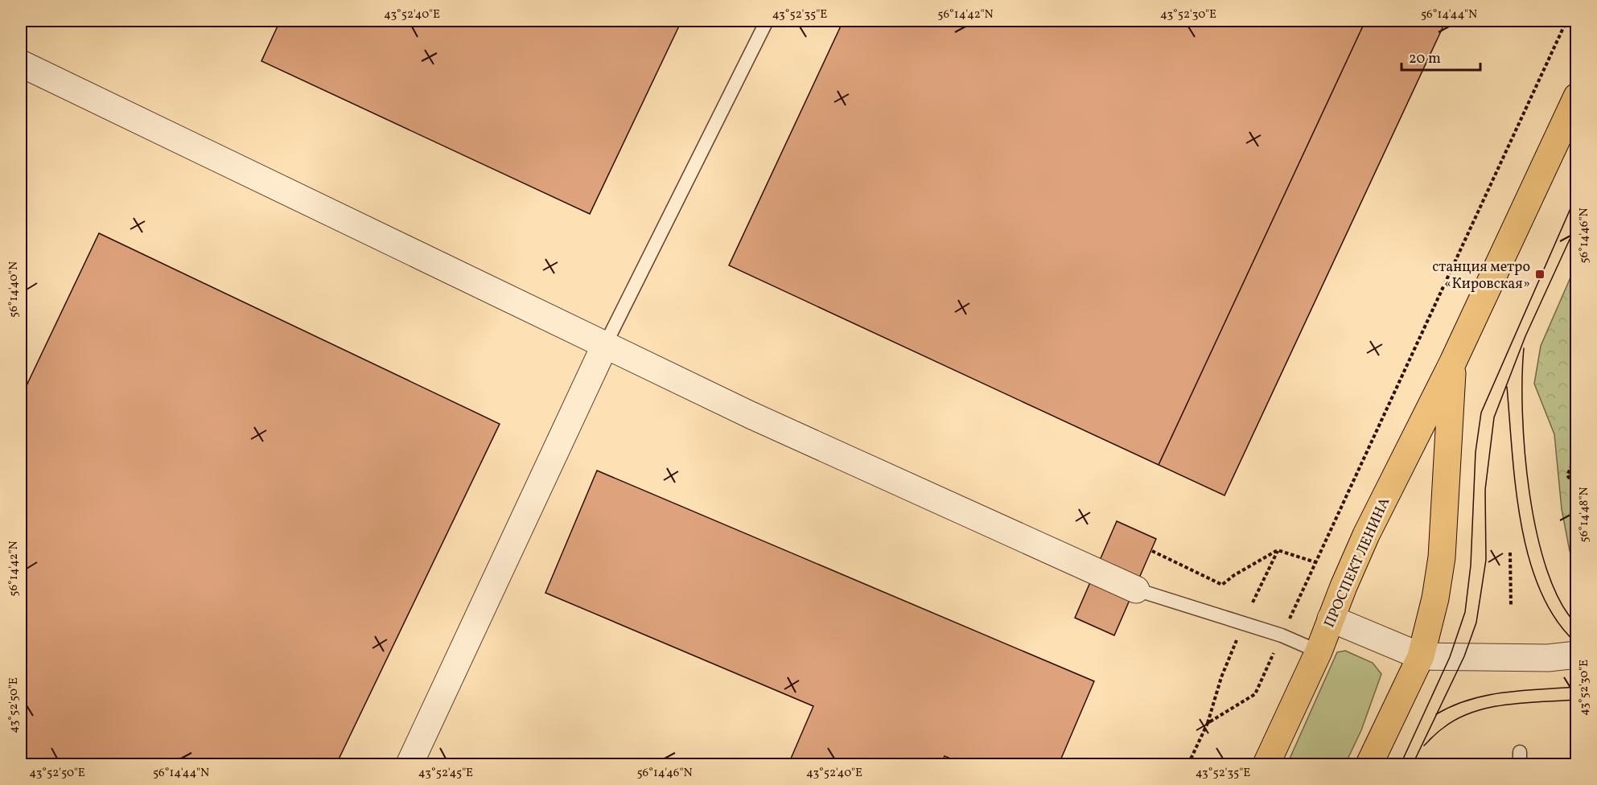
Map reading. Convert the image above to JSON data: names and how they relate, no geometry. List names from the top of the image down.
{
  "streets": {
    "main road": ["ПРОСПЕКТ ЛЕНИНА"]
  },
  "places": {
    "transit": ["станция метро «Кировская»"]
  },
  "scale_bar": "20 m",
  "coordinates": [
    "43°52'40\"E",
    "43°52'35\"E",
    "56°14'42\"N",
    "43°52'30\"E",
    "56°14'44\"N",
    "56°14'46\"N",
    "56°14'40\"N",
    "56°14'48\"N",
    "43°52'50\"E",
    "43°52'45\"E"
  ]
}
